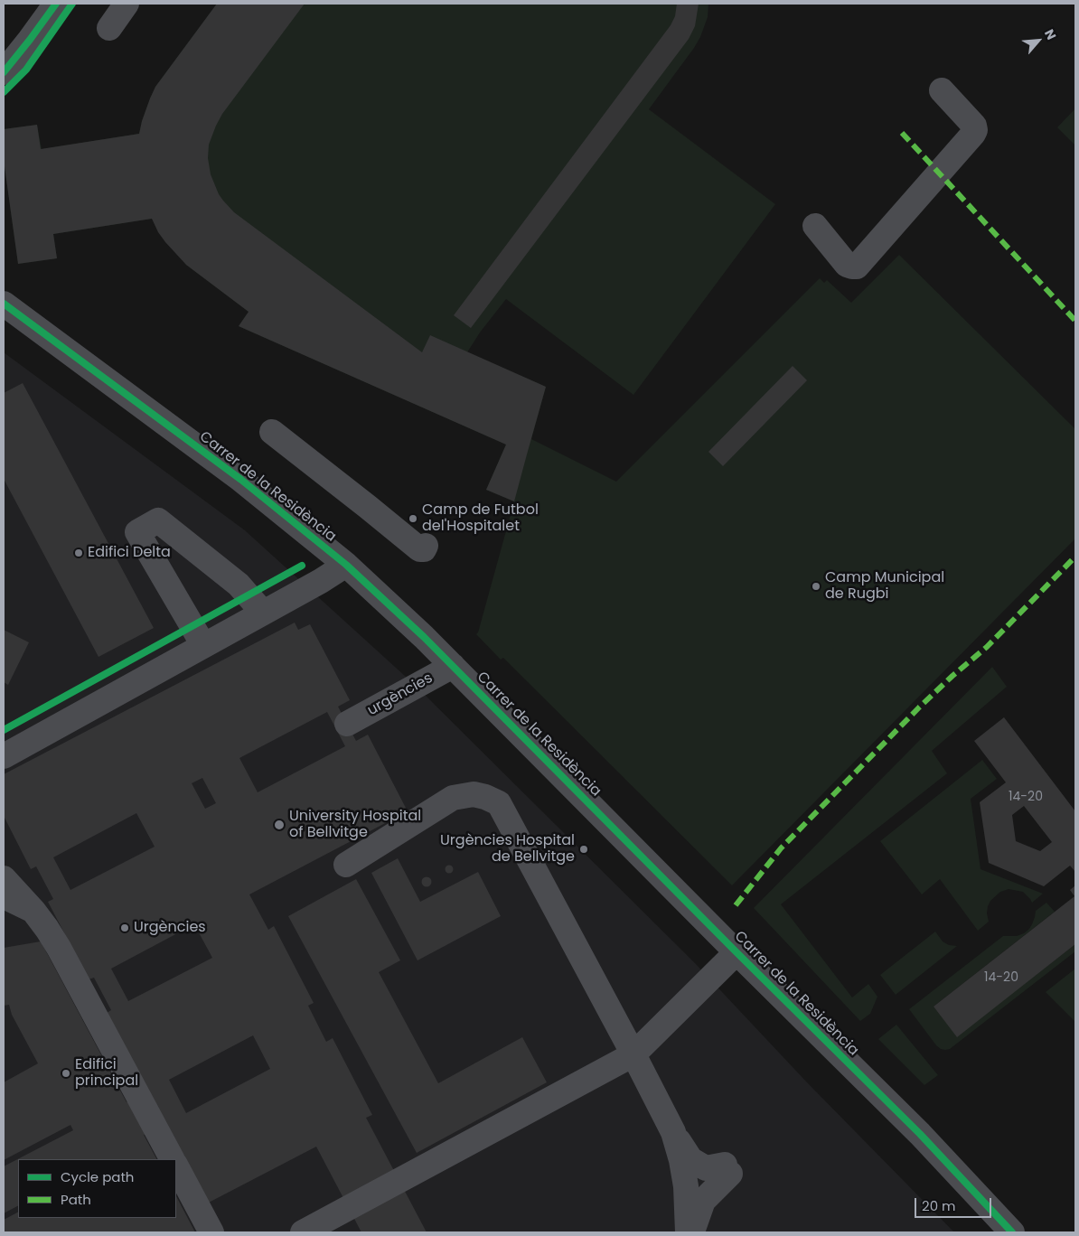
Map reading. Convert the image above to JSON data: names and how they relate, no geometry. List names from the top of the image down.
{
  "streets": {
    "street": ["Carrer de la Residència", "urgències"]
  },
  "crossings": [
    ["Carrer de la Residència", "urgències"]
  ],
  "places": [
    "Camp de Futbol del'Hospitalet",
    "Edifici Delta",
    "Camp Municipal de Rugbi",
    "University Hospital of Bellvitge",
    "Urgències Hospital de Bellvitge",
    "Urgències",
    "Edifici principal"
  ],
  "house_numbers": ["14-20", "14-20"],
  "legend": ["Cycle path", "Path"],
  "scale_bar": "20 m",
  "north": "top right"
}
